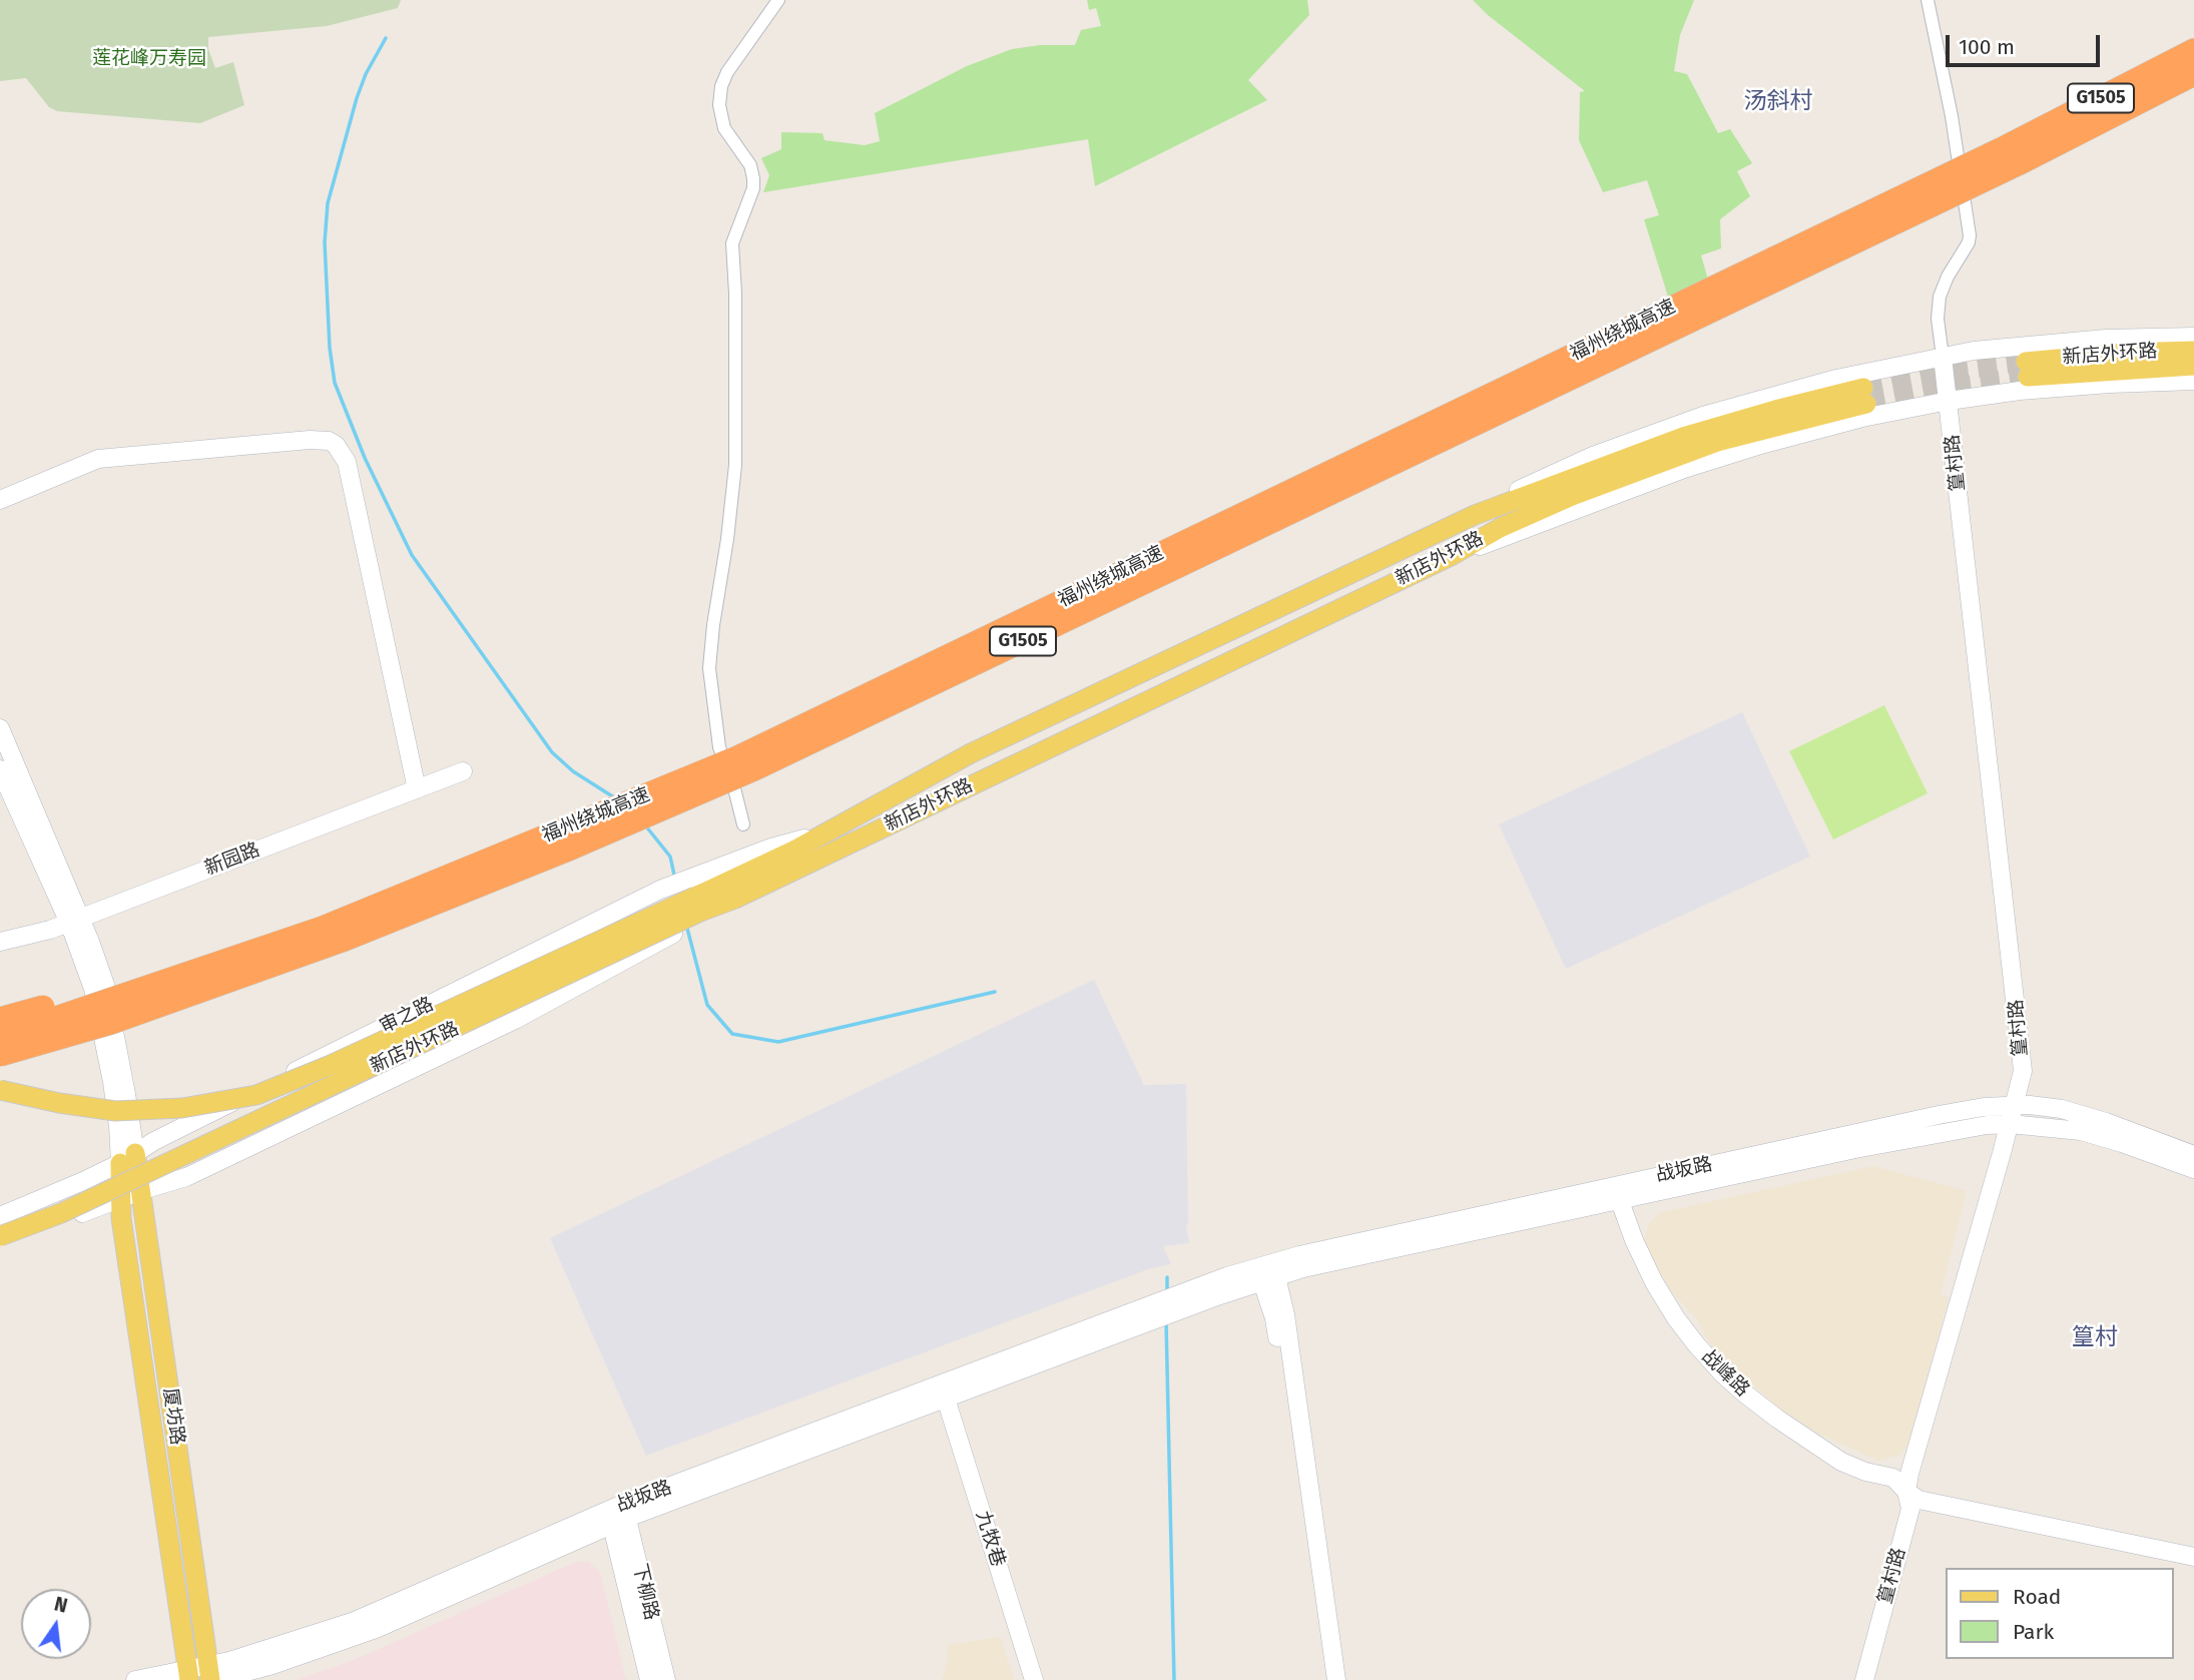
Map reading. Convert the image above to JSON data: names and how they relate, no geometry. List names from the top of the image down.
{
  "streets": {
    "highway": ["G1505", "福州绕城高速"],
    "main road": [
      "新店外环路",
      "篁村路",
      "新园路",
      "审之路",
      "战坂路",
      "战峰路",
      "厦坊路",
      "九牧巷",
      "下柳路"
    ]
  },
  "crossings": [
    ["新店外环路", "审之路"],
    ["篁村路", "战坂路"],
    ["篁村路", "战峰路"],
    ["审之路", "厦坊路"],
    ["战坂路", "战峰路"],
    ["战坂路", "厦坊路"],
    ["战坂路", "九牧巷"],
    ["战坂路", "下柳路"]
  ],
  "districts": ["汤斜村", "篁村"],
  "parks": ["莲花峰万寿园"],
  "legend": ["Road", "Park"],
  "scale_bar": "100 m",
  "north": "top"
}
